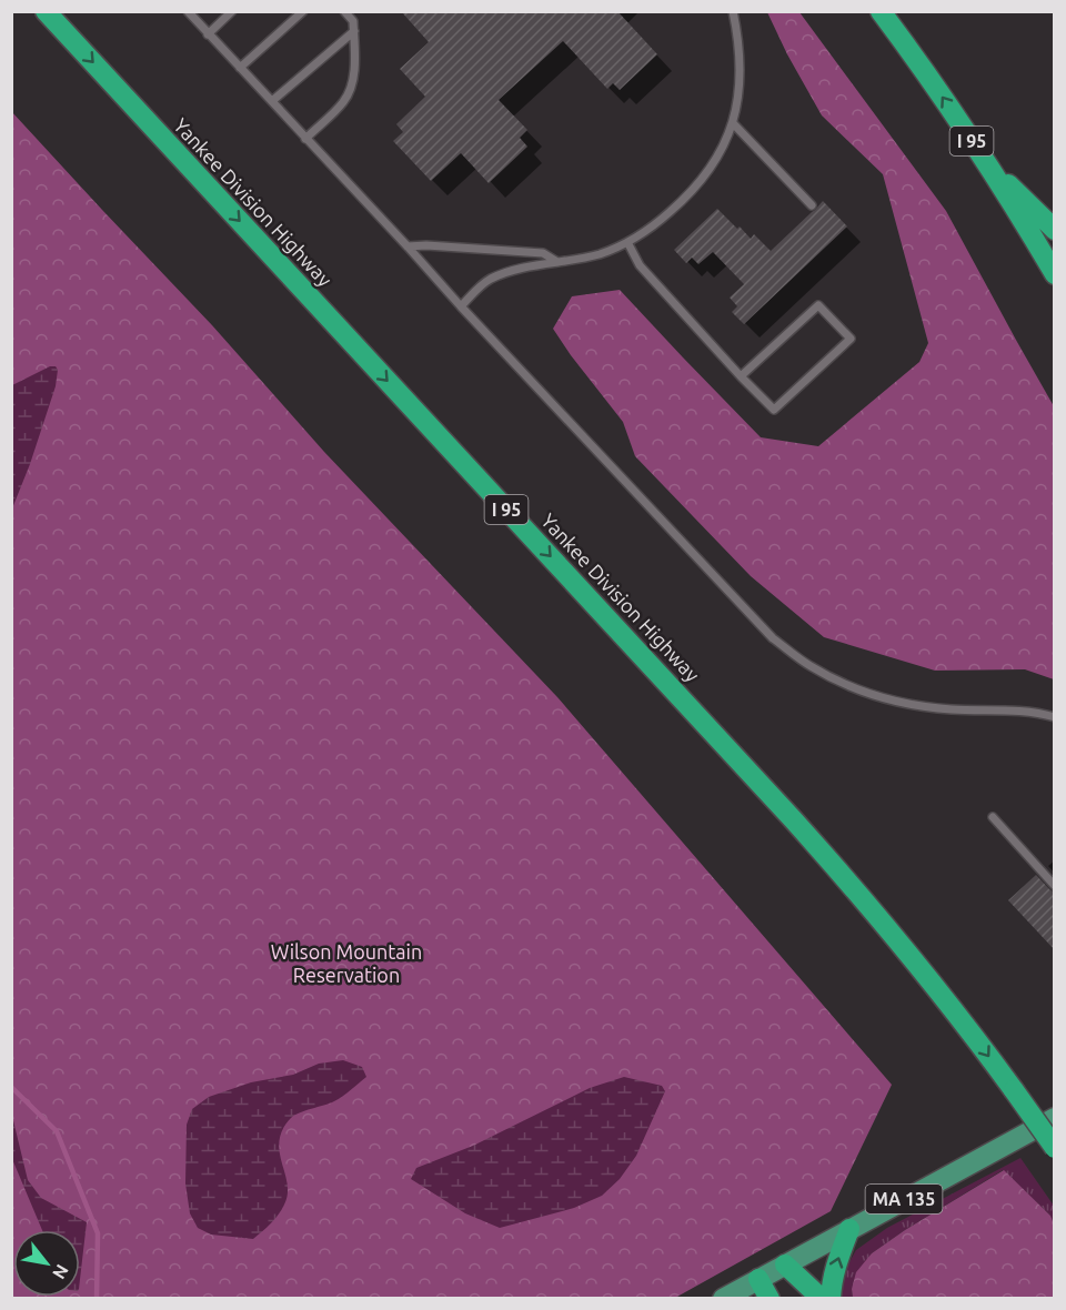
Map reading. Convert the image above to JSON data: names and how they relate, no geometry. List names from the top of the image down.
{
  "streets": {
    "highway": ["I 95", "Yankee Division Highway"],
    "main road": ["MA 135"]
  },
  "one_way": ["Yankee Division Highway"],
  "parks": ["Wilson Mountain Reservation"],
  "north": "bottom right"
}
